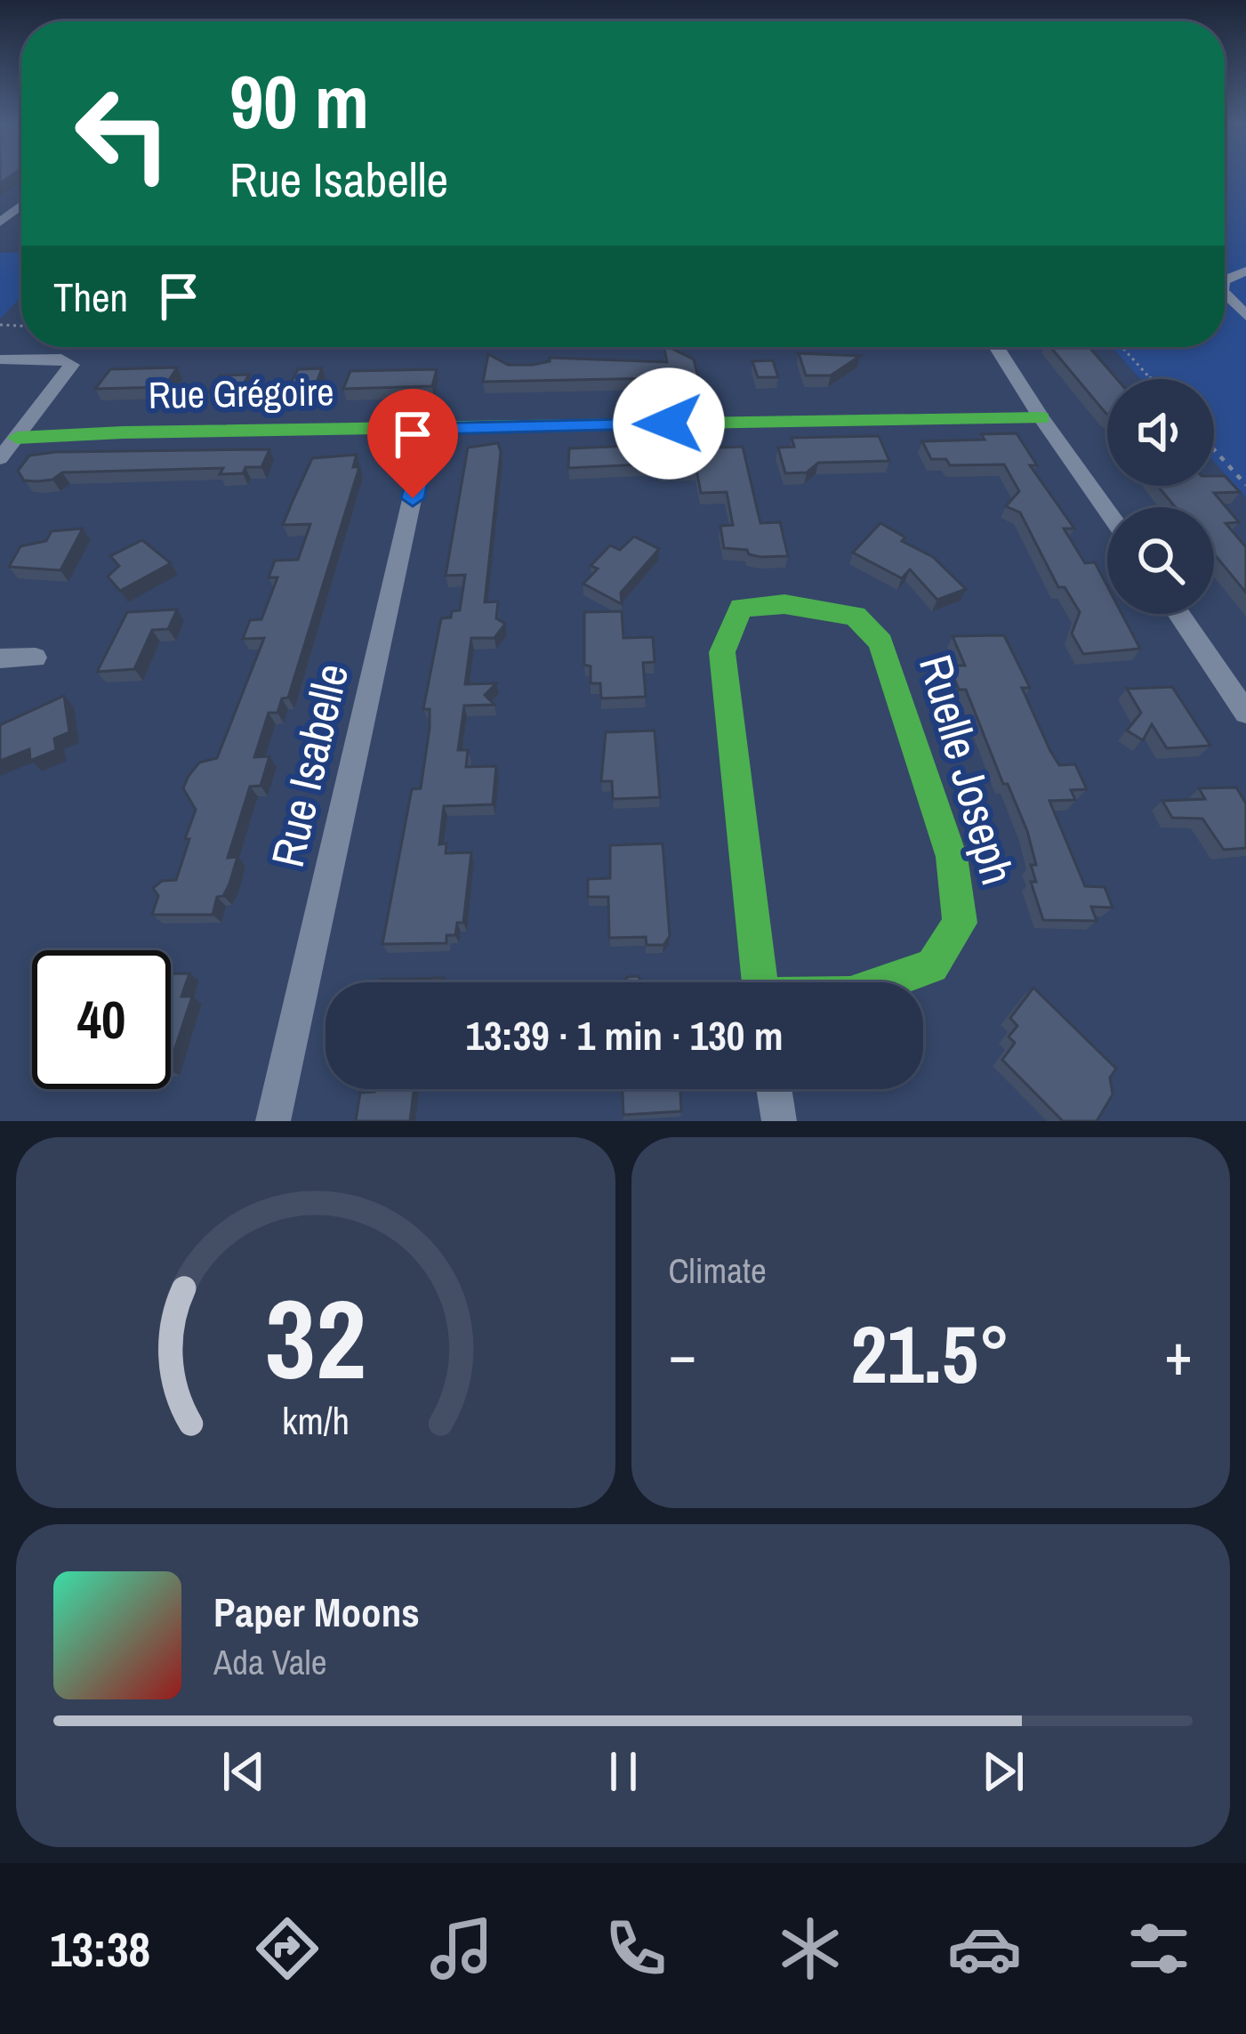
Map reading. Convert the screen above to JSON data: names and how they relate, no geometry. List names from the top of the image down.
{
  "streets": {
    "street": ["Rue Grégoire", "Rue Isabelle", "Ruelle Joseph"]
  },
  "crossings": [
    ["Rue Grégoire", "Rue Isabelle"]
  ],
  "page": {
    "turn": ["90 m", "Rue Isabelle"],
    "then": "Then",
    "limit": "40",
    "trip": "13:39 · 1 min · 130 m",
    "tile": "Climate",
    "heat": ["−", "21.5°", "+"],
    "song": ["Paper Moons", "Ada Vale"],
    "tabs": "13:38",
    "gauge": ["32", "km/h"]
  }
}
